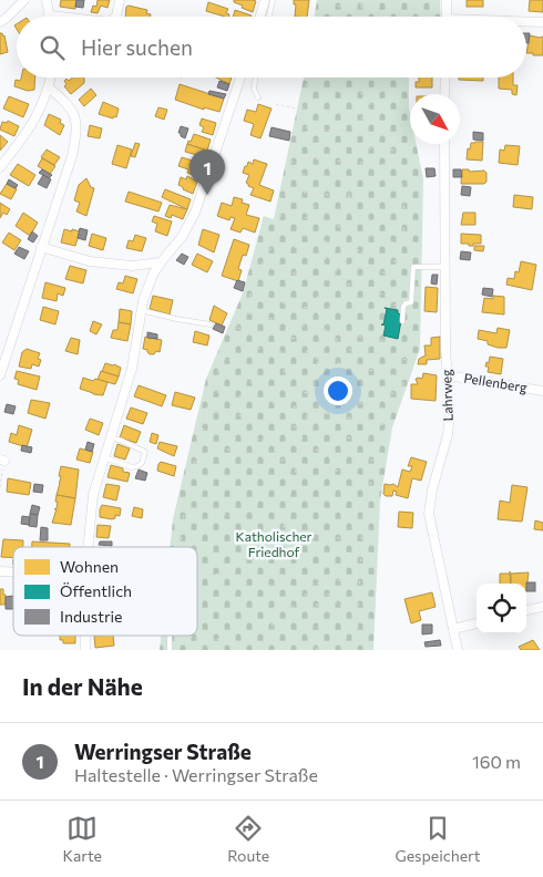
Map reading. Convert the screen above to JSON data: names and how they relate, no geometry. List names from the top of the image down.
{
  "streets": {
    "street": ["Pellenberg", "Lahrweg"]
  },
  "crossings": [
    ["Pellenberg", "Lahrweg"]
  ],
  "parks": ["Katholischer Friedhof"],
  "legend": ["Wohnen", "Öffentlich", "Industrie"],
  "north": "bottom right",
  "page": {
    "search": "Hier suchen",
    "pins": "1",
    "heading": "In der Nähe",
    "list": [
      {
        "mark": "1",
        "name": "Werringser Straße",
        "note": "Haltestelle · Werringser Straße",
        "value": "160 m"
      }
    ],
    "nav": ["Karte", "Route", "Gespeichert"]
  }
}
